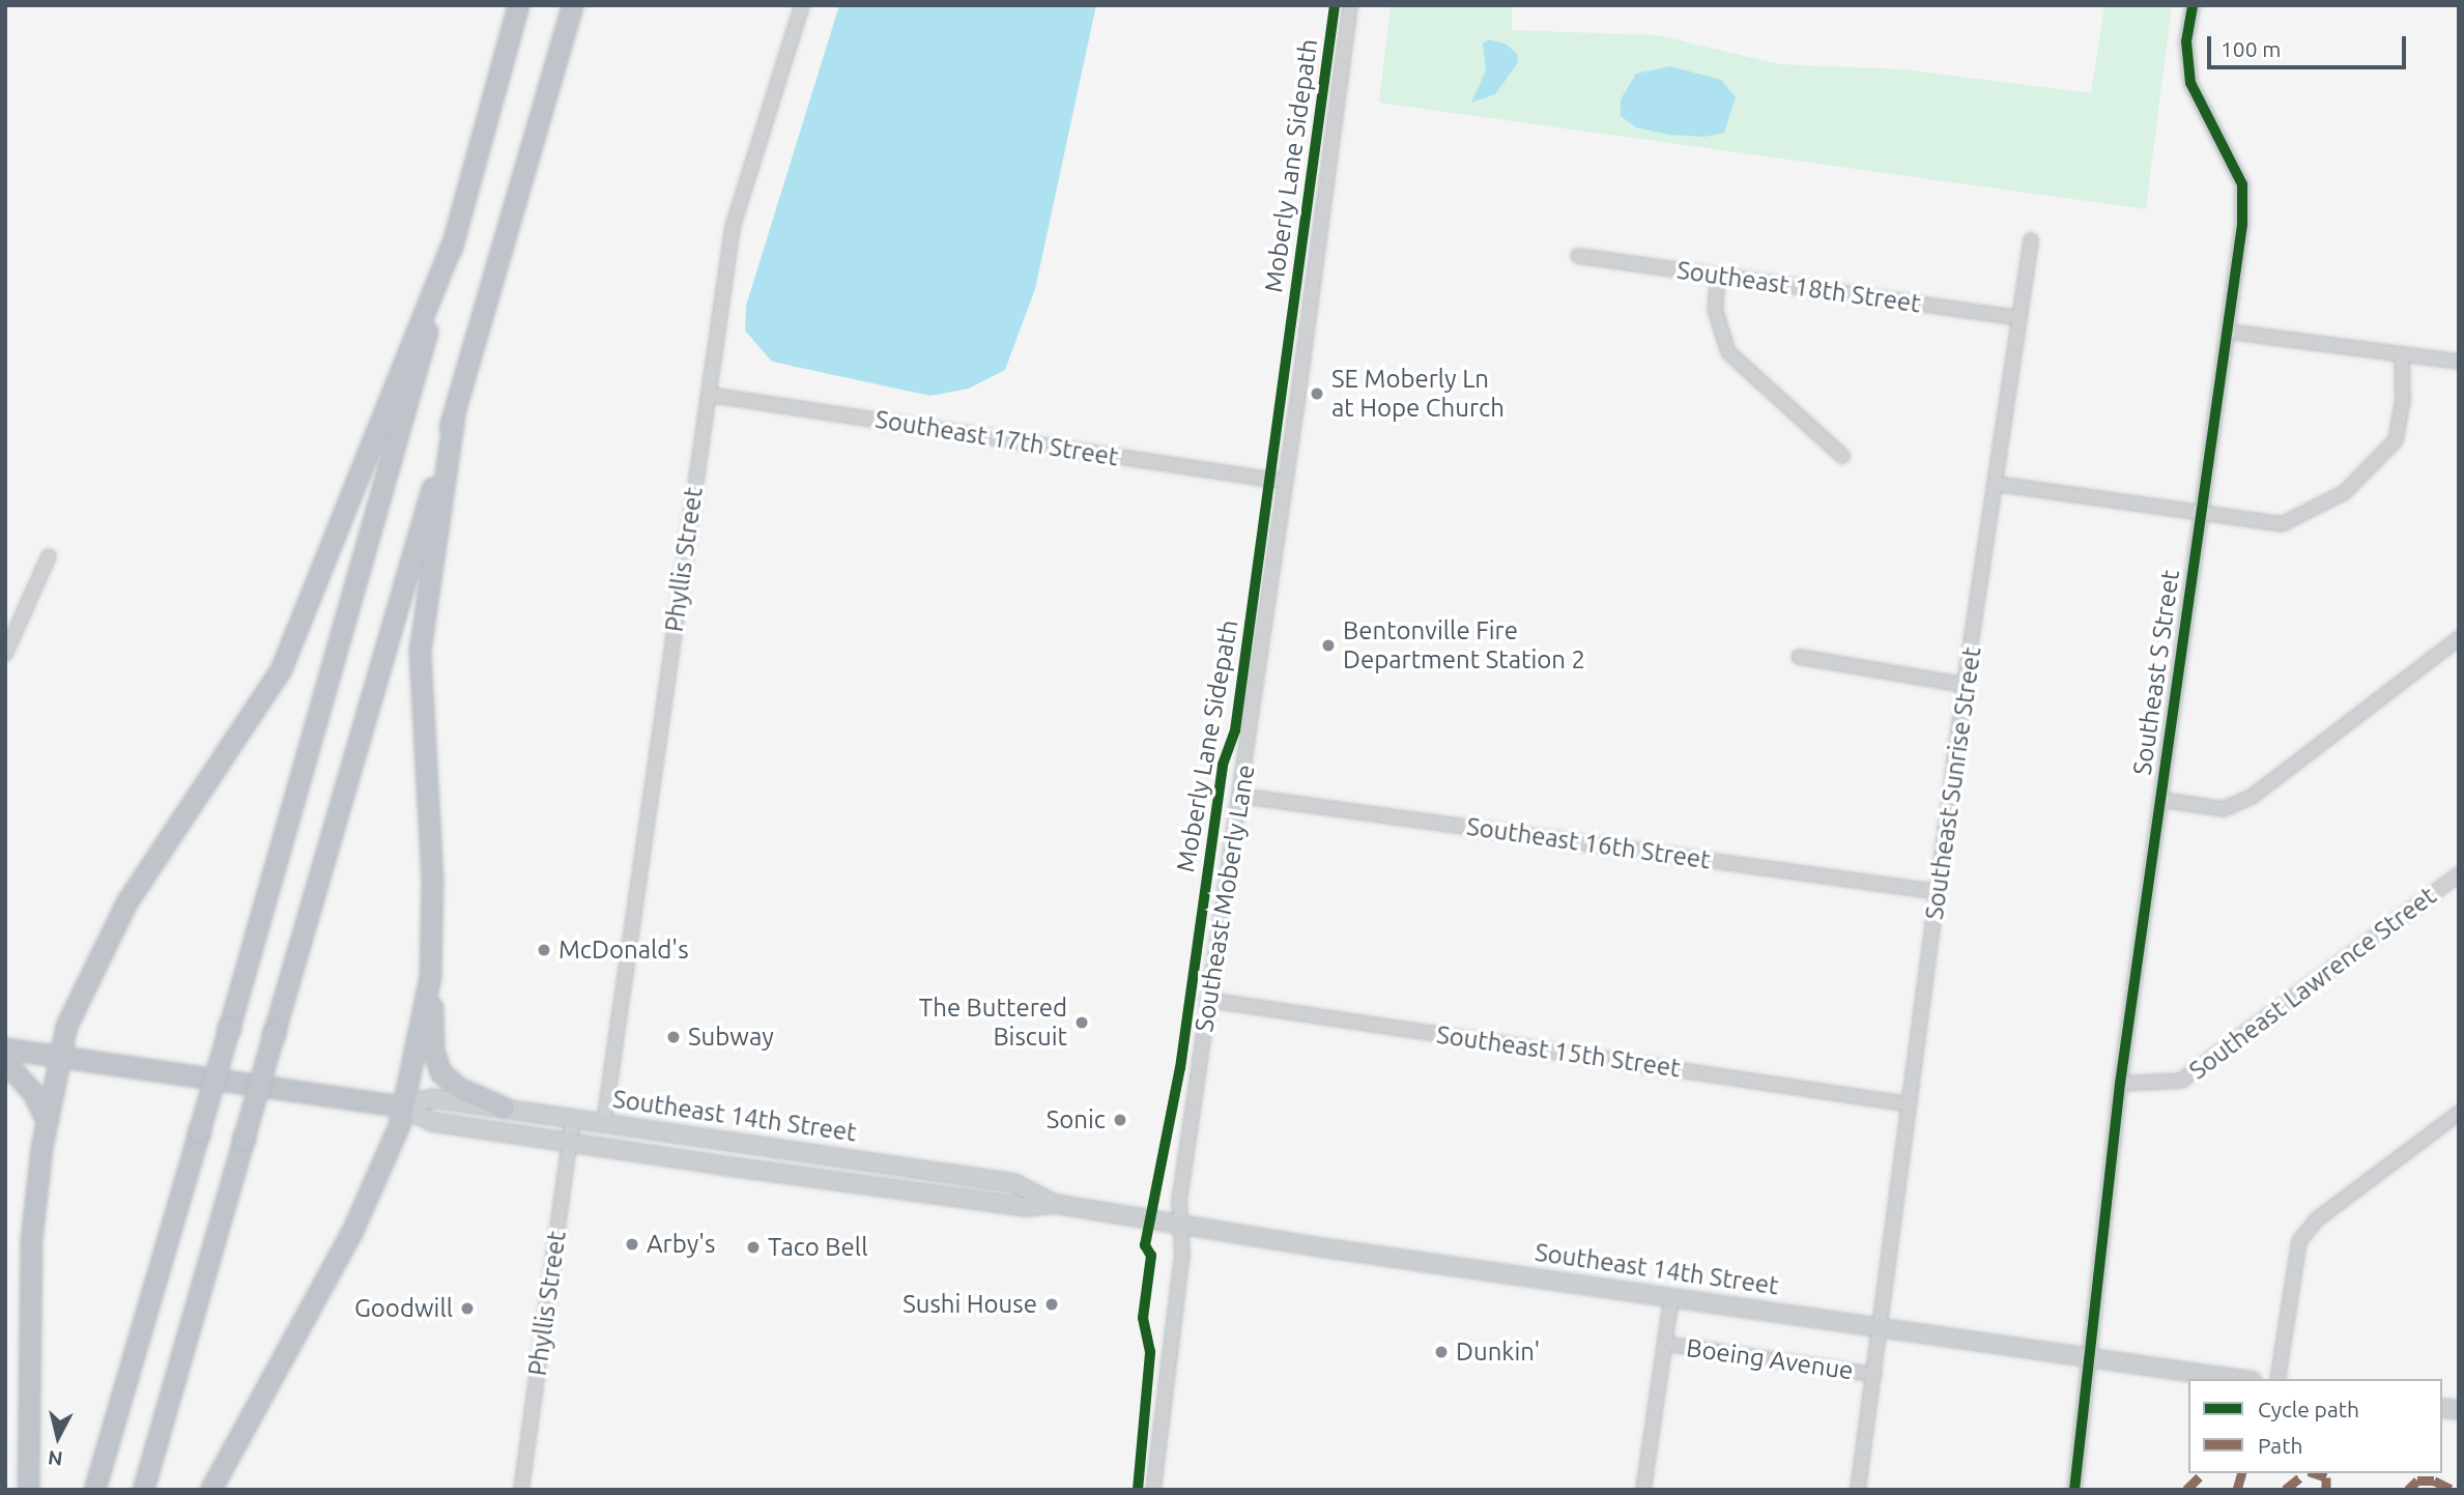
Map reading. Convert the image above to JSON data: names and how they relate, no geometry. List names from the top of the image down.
{
  "streets": {
    "highway": ["Southeast 14th Street"],
    "street": [
      "Southeast 18th Street",
      "Southeast 17th Street",
      "Phyllis Street",
      "Southeast S Street",
      "Southeast Sunrise Street",
      "Southeast 16th Street",
      "Southeast Moberly Lane",
      "Southeast Lawrence Street",
      "Southeast 15th Street",
      "Boeing Avenue"
    ],
    "cycle path": ["Moberly Lane Sidepath"]
  },
  "crossings": [
    ["Southeast 18th Street", "Southeast Sunrise Street"],
    ["Southeast 17th Street", "Phyllis Street"],
    ["Southeast 17th Street", "Southeast Moberly Lane"],
    ["Phyllis Street", "Southeast 14th Street"],
    ["Southeast S Street", "Southeast Lawrence Street"],
    ["Southeast S Street", "Southeast 14th Street"],
    ["Southeast Sunrise Street", "Southeast 16th Street"],
    ["Southeast Sunrise Street", "Southeast 15th Street"],
    ["Southeast Sunrise Street", "Southeast 14th Street"],
    ["Southeast Sunrise Street", "Boeing Avenue"],
    ["Southeast 16th Street", "Southeast Moberly Lane"],
    ["Southeast Moberly Lane", "Southeast 15th Street"],
    ["Southeast Moberly Lane", "Southeast 14th Street"]
  ],
  "places": [
    "SE Moberly Ln at Hope Church",
    "Bentonville Fire Department Station 2",
    "McDonald's",
    "The Buttered Biscuit",
    "Subway",
    "Sonic",
    "Arby's",
    "Taco Bell",
    "Sushi House",
    "Goodwill",
    "Dunkin'"
  ],
  "legend": ["Cycle path", "Path"],
  "scale_bar": "100 m",
  "north": "bottom"
}
